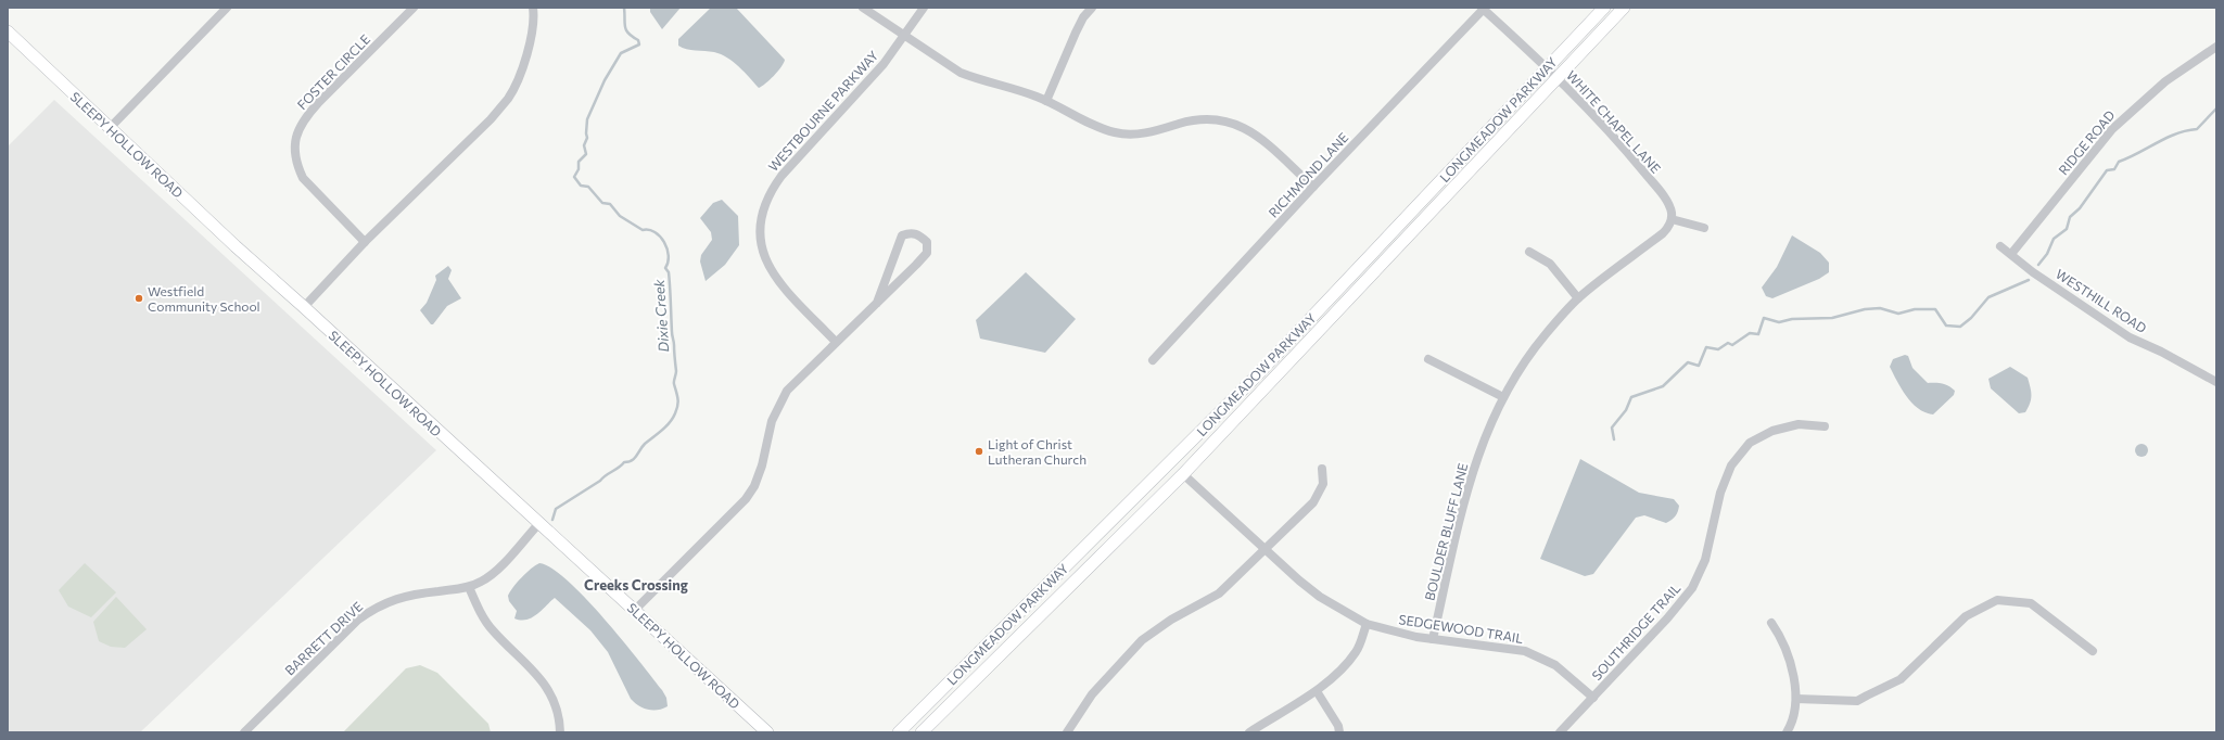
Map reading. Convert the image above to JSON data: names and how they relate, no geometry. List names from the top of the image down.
{
  "streets": {
    "street": [
      "FOSTER CIRCLE",
      "WESTBOURNE PARKWAY",
      "LONGMEADOW PARKWAY",
      "WHITE CHAPEL LANE",
      "RIDGE ROAD",
      "SLEEPY HOLLOW ROAD",
      "RICHMOND LANE",
      "WESTHILL ROAD",
      "BOULDER BLUFF LANE",
      "SEDGEWOOD TRAIL",
      "SOUTHRIDGE TRAIL",
      "BARRETT DRIVE"
    ]
  },
  "crossings": [
    ["LONGMEADOW PARKWAY", "WHITE CHAPEL LANE"],
    ["LONGMEADOW PARKWAY", "SEDGEWOOD TRAIL"],
    ["WHITE CHAPEL LANE", "RICHMOND LANE"],
    ["WHITE CHAPEL LANE", "BOULDER BLUFF LANE"],
    ["RIDGE ROAD", "WESTHILL ROAD"],
    ["SLEEPY HOLLOW ROAD", "BARRETT DRIVE"],
    ["BOULDER BLUFF LANE", "SEDGEWOOD TRAIL"],
    ["SEDGEWOOD TRAIL", "SOUTHRIDGE TRAIL"]
  ],
  "districts": ["Creeks Crossing"],
  "water": ["Dixie Creek"],
  "places": ["Westfield Community School", "Light of Christ Lutheran Church"]
}
